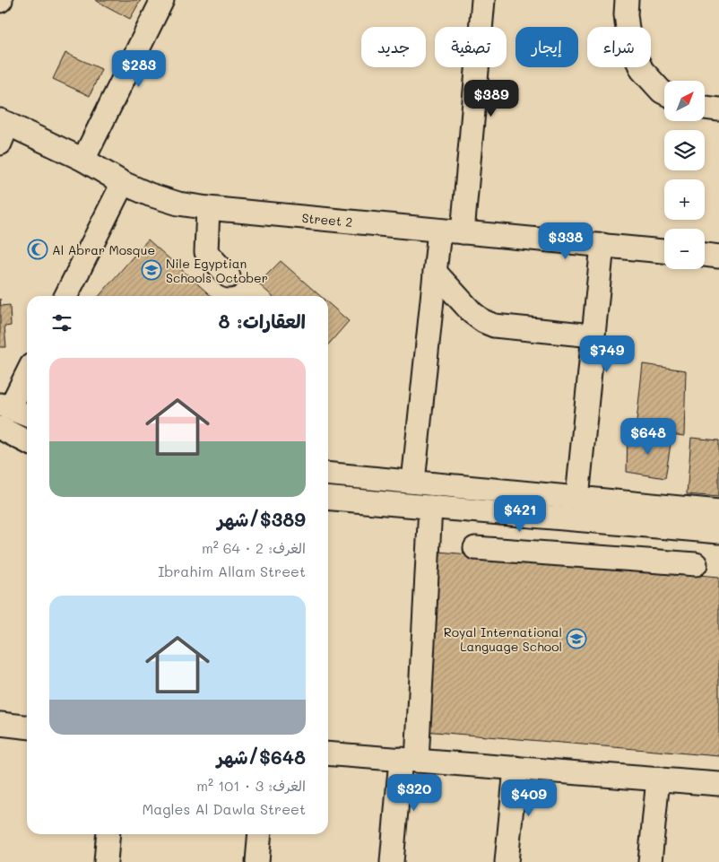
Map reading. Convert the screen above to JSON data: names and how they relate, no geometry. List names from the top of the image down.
{
  "streets": {
    "street": ["Street 2"]
  },
  "places": {
    "mosque": ["Al Abrar Mosque"],
    "school or university": ["Nile Egyptian Schools October", "Royal International Language School"]
  },
  "north": "top right",
  "page": {
    "chip": [
      "شراء",
      "إيجار",
      "تصفية",
      "جديد"
    ],
    "price": [
      "$283",
      "$389",
      "$338",
      "$749",
      "$648",
      "$421",
      "$320",
      "$409"
    ],
    "map_buttons": ["+", "−"],
    "heading": "العقارات: 8",
    "list": [
      {
        "name": "$389/شهر",
        "note": "الغرف: 2 · 64 m² · Ibrahim Allam Street"
      },
      {
        "name": "$648/شهر",
        "note": "الغرف: 3 · 101 m² · Magles Al Dawla Street"
      }
    ]
  }
}
